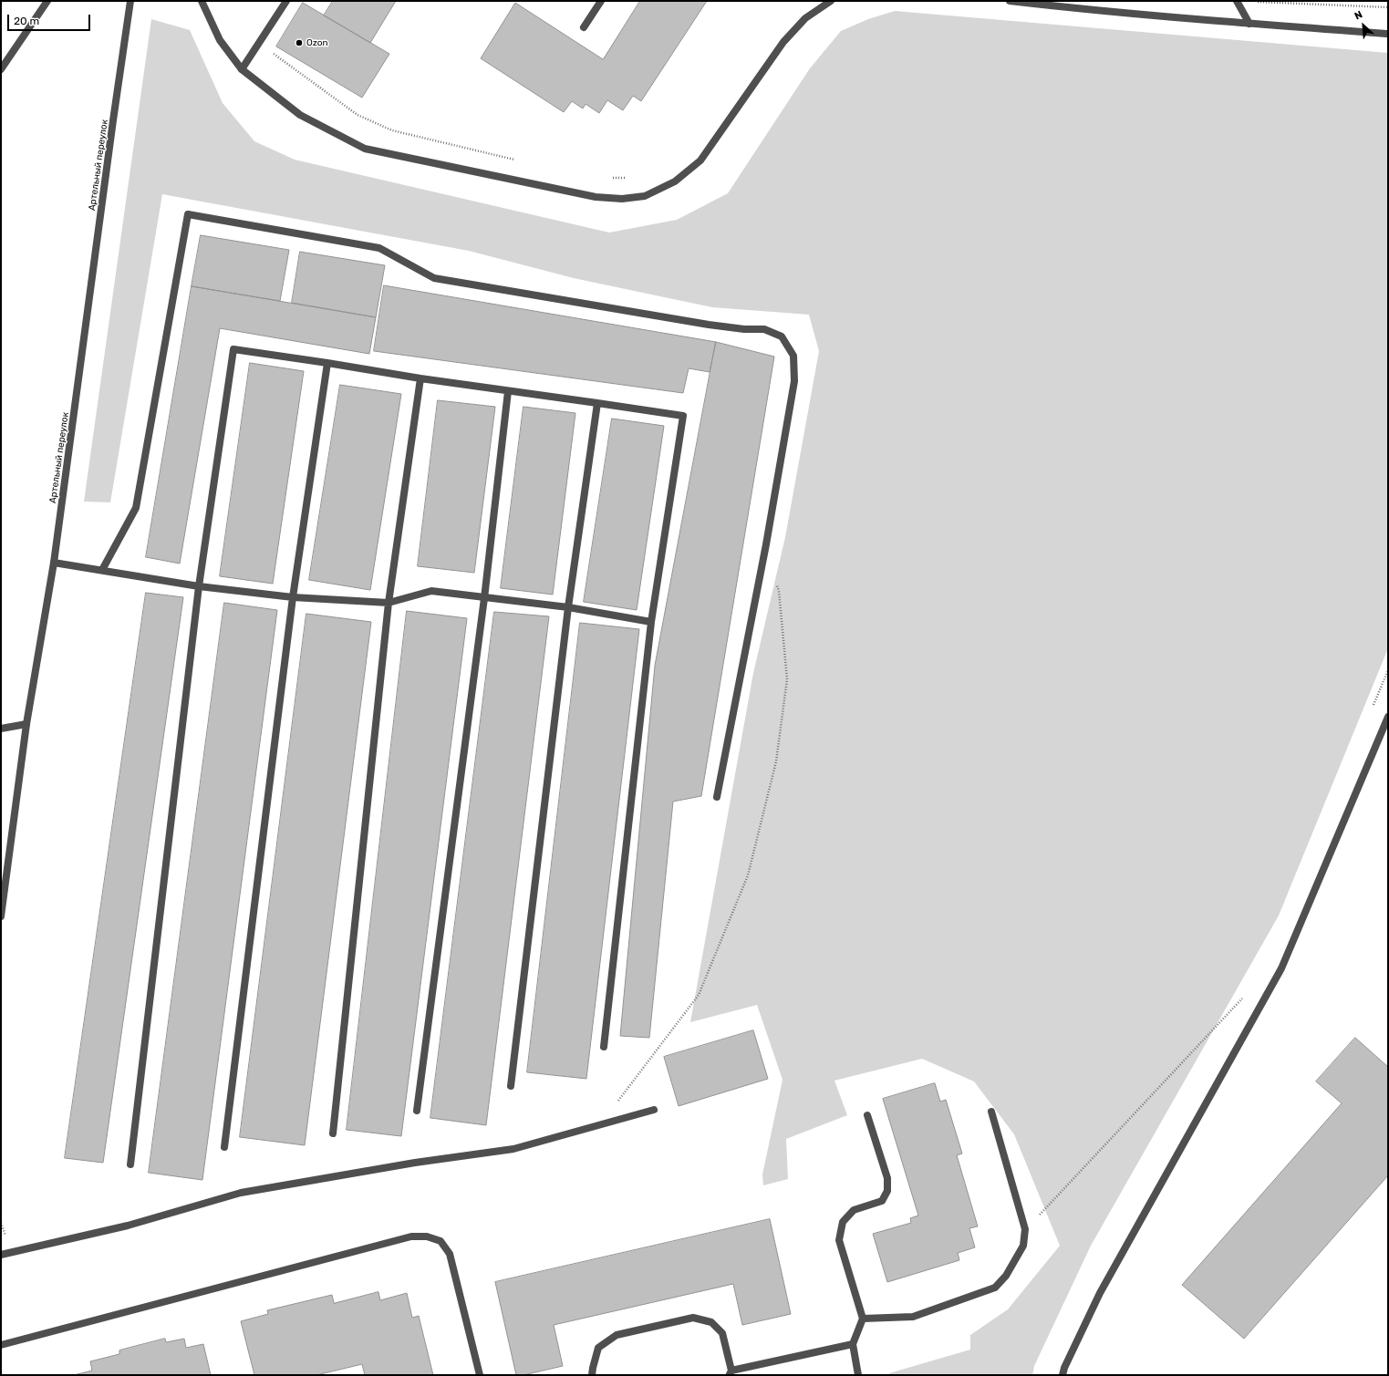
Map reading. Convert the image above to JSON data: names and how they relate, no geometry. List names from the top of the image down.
{
  "streets": {
    "street": ["Артельный переулок"]
  },
  "places": ["Ozon"],
  "scale_bar": "20 m",
  "north": "top left"
}
